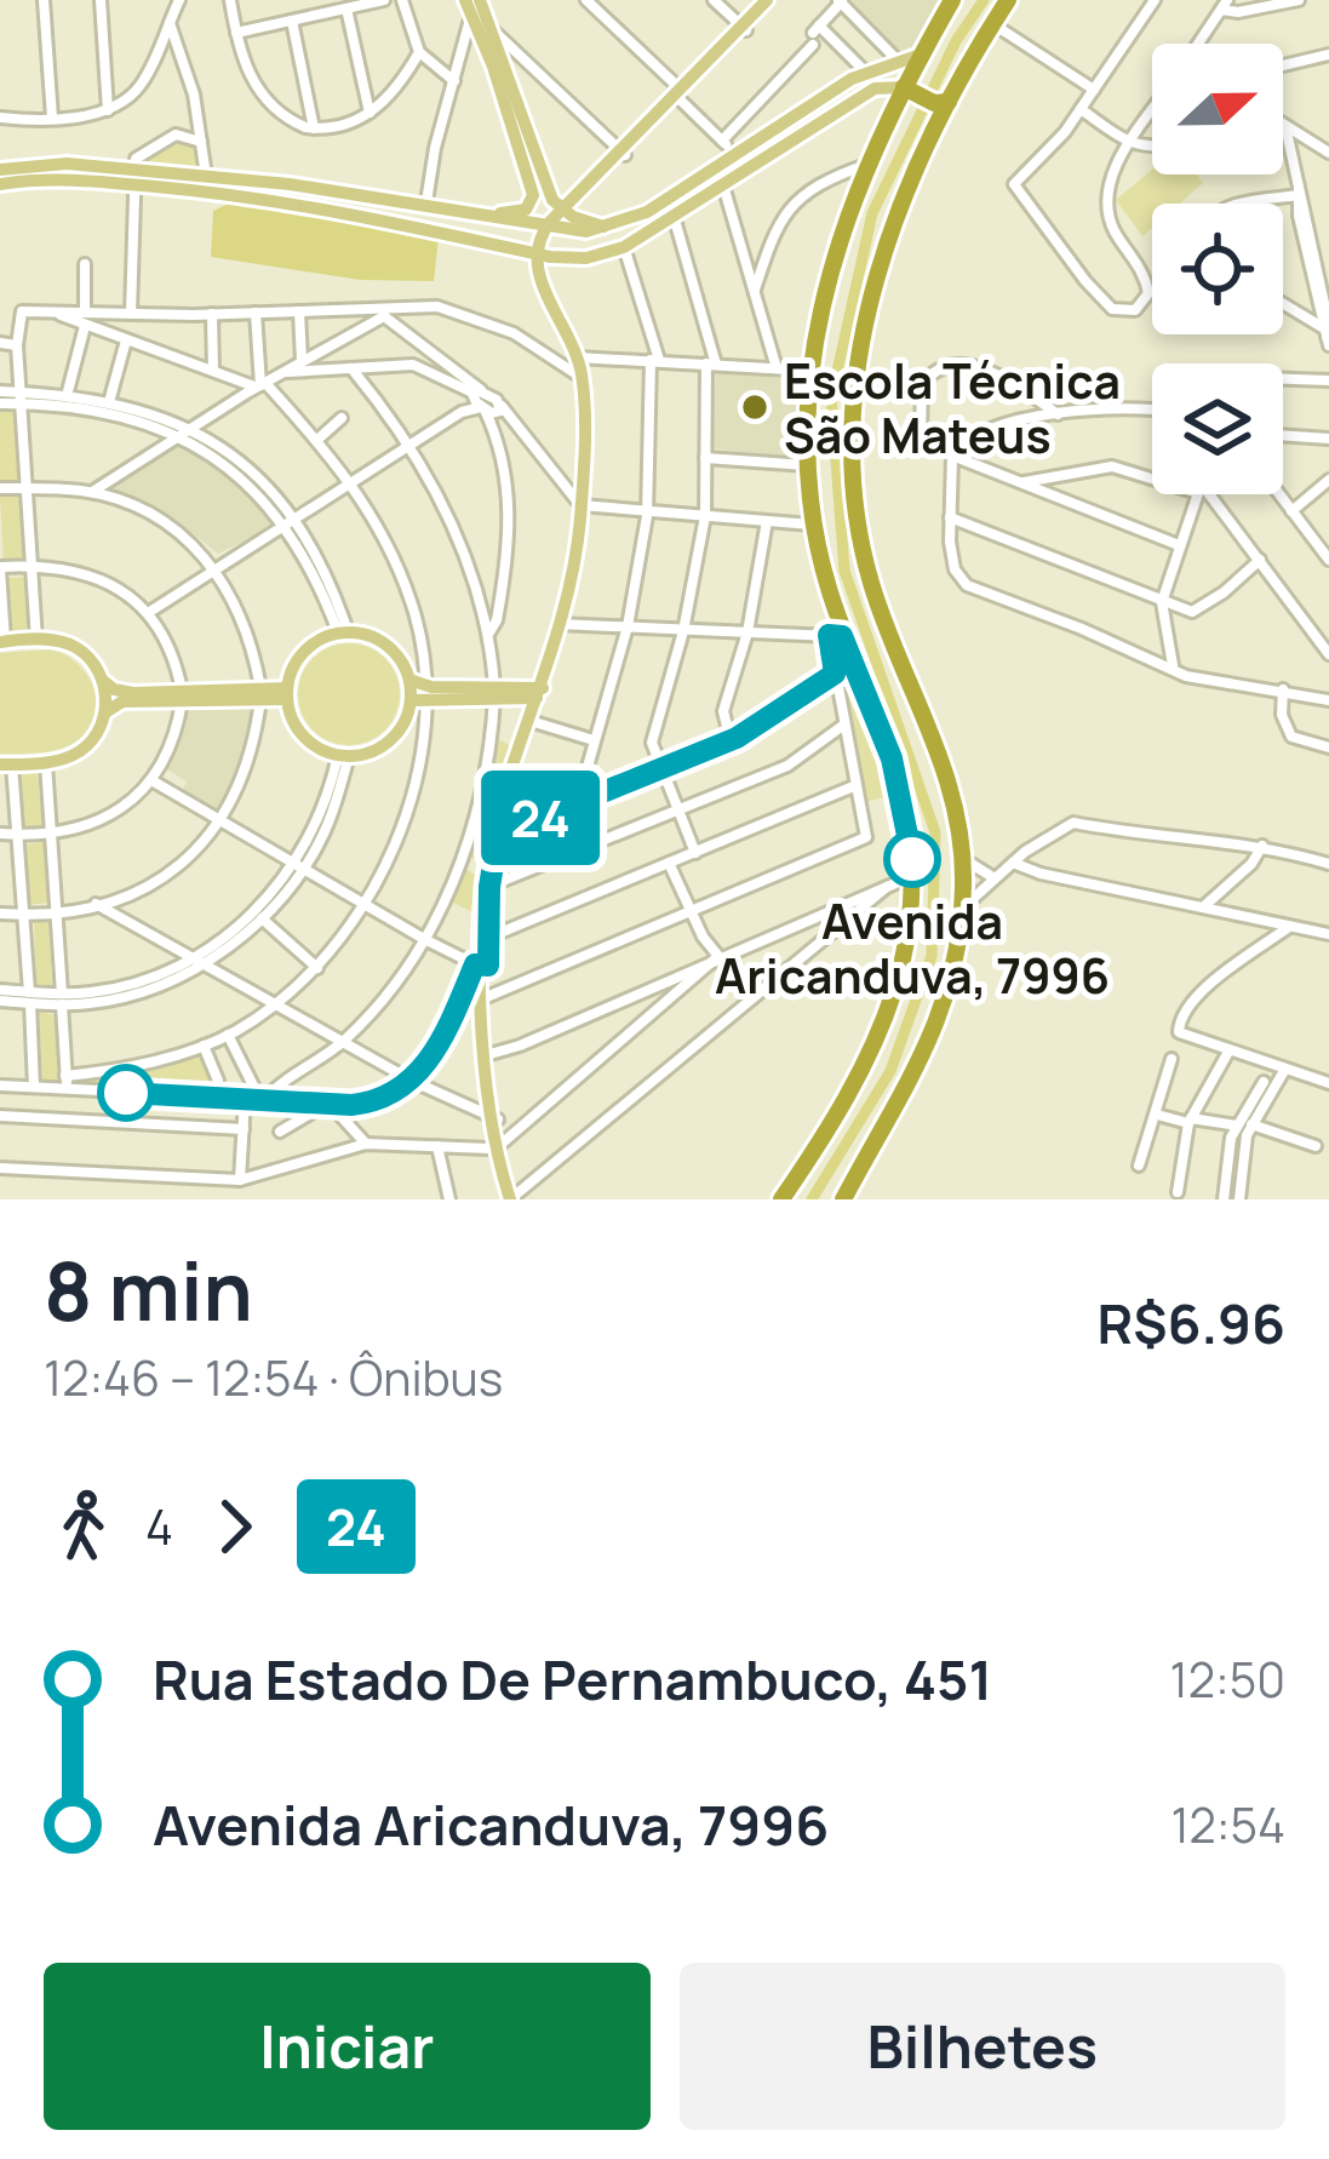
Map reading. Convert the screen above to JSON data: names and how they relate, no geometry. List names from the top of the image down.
{
  "places": ["Escola Técnica São Mateus", "Avenida Aricanduva, 7996"],
  "lines": ["bus line 24"],
  "north": "right",
  "page": {
    "on_map": "24",
    "heading": ["8 min", "12:46 – 12:54 · Ônibus", "R$6.96"],
    "legs": ["4", "24"],
    "list": [
      {
        "name": "Rua Estado De Pernambuco, 451",
        "value": "12:50"
      },
      {
        "name": "Avenida Aricanduva, 7996",
        "value": "12:54"
      }
    ],
    "buttons": ["Iniciar", "Bilhetes"]
  }
}
